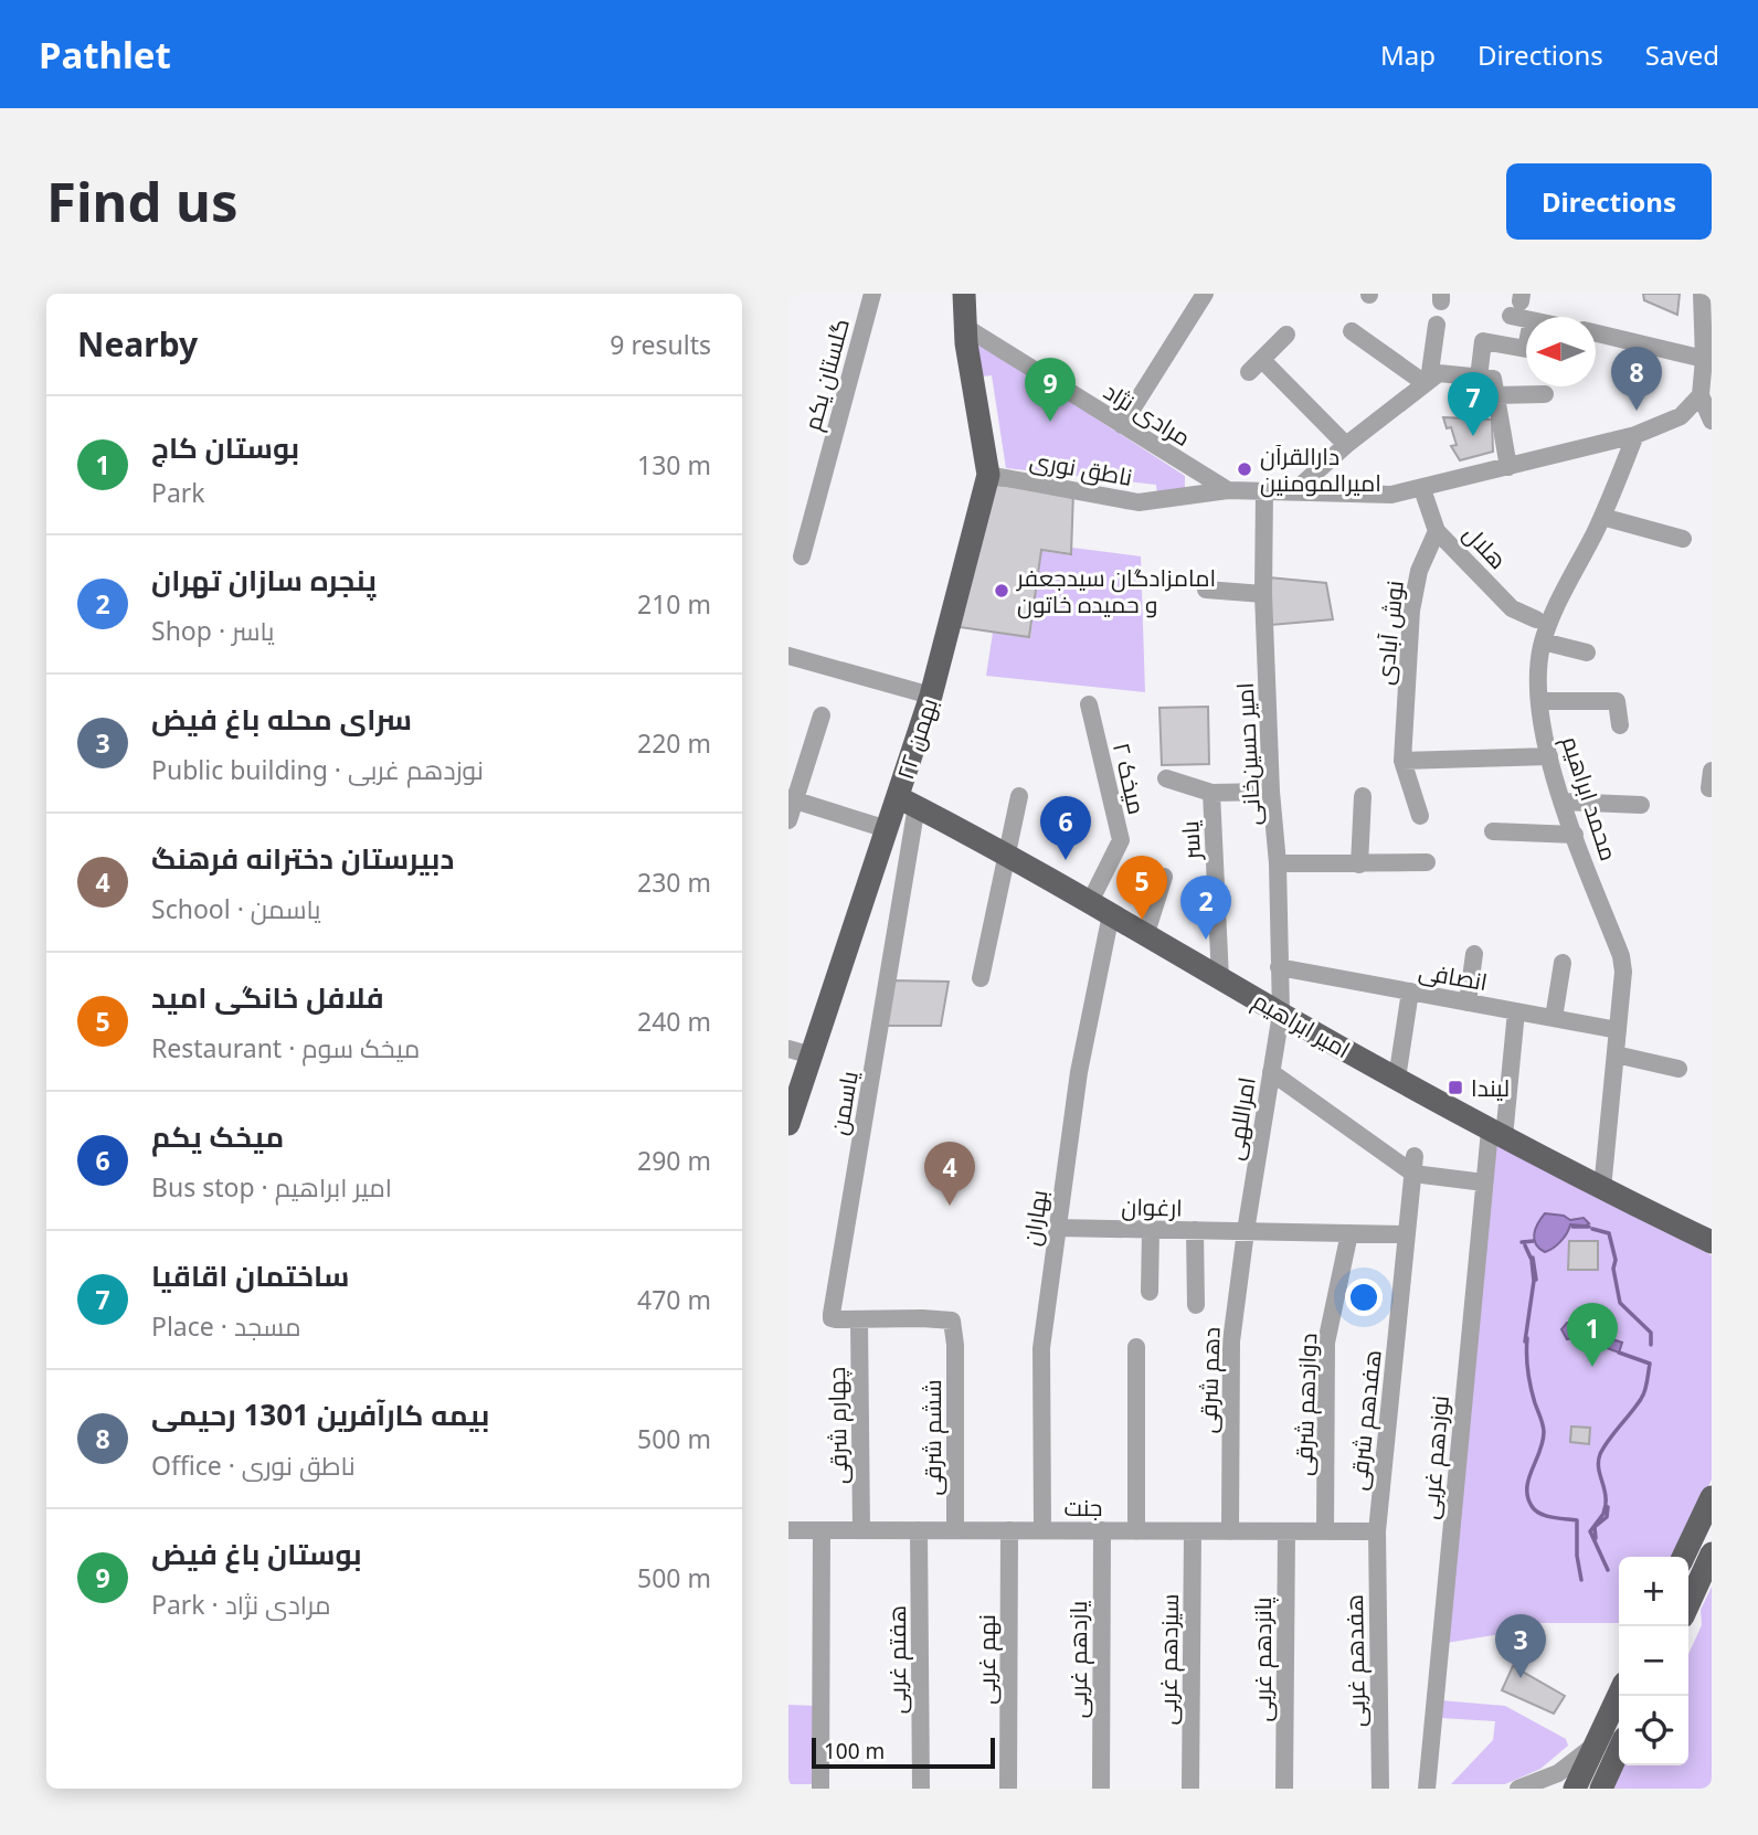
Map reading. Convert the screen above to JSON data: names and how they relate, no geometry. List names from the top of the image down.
{
  "streets": {
    "main road": ["۲۲ بهمن", "امیر ابراهیم"],
    "street": [
      "گلستان یکم",
      "مرادی نژاد",
      "ناطق نوری",
      "هلال",
      "نوش آبادی",
      "امیر حسین‌خانی",
      "میخک ۲",
      "محمد ابراهیم",
      "یاسر",
      "انصافی",
      "یاسمن",
      "امراللهی",
      "ارغوان",
      "بهاران",
      "دهم شرقی",
      "دوازدهم شرقی",
      "هفدهم شرقی",
      "چهارم شرقی",
      "ششم شرقی",
      "نوزدهم غربی",
      "جنت",
      "هفتم غربی",
      "نهم غربی",
      "یازدهم غربی",
      "سیزدهم غربی",
      "پانزدهم غربی",
      "هفدهم غربی"
    ]
  },
  "crossings": [
    ["مرادی نژاد", "ناطق نوری"],
    ["مرادی نژاد", "۲۲ بهمن"],
    ["ناطق نوری", "هلال"],
    ["ناطق نوری", "۲۲ بهمن"],
    ["ناطق نوری", "امیر حسین‌خانی"],
    ["ناطق نوری", "محمد ابراهیم"],
    ["هلال", "نوش آبادی"],
    ["۲۲ بهمن", "امیر ابراهیم"],
    ["۲۲ بهمن", "یاسمن"],
    ["امیر حسین‌خانی", "یاسر"],
    ["امیر حسین‌خانی", "انصافی"],
    ["امیر حسین‌خانی", "امیر ابراهیم"],
    ["امیر حسین‌خانی", "امراللهی"],
    ["میخک ۲", "امیر ابراهیم"],
    ["محمد ابراهیم", "انصافی"],
    ["محمد ابراهیم", "امیر ابراهیم"],
    ["یاسر", "امیر ابراهیم"],
    ["انصافی", "نوزدهم غربی"],
    ["امیر ابراهیم", "یاسمن"],
    ["امیر ابراهیم", "امراللهی"],
    ["امیر ابراهیم", "بهاران"],
    ["امیر ابراهیم", "نوزدهم غربی"],
    ["یاسمن", "چهارم شرقی"],
    ["یاسمن", "ششم شرقی"],
    ["امراللهی", "ارغوان"],
    ["امراللهی", "دهم شرقی"],
    ["ارغوان", "بهاران"],
    ["ارغوان", "دهم شرقی"],
    ["ارغوان", "دوازدهم شرقی"],
    ["ارغوان", "هفدهم شرقی"],
    ["بهاران", "جنت"],
    ["دهم شرقی", "جنت"],
    ["دوازدهم شرقی", "جنت"],
    ["هفدهم شرقی", "جنت"],
    ["هفدهم شرقی", "هفدهم غربی"],
    ["چهارم شرقی", "جنت"],
    ["ششم شرقی", "جنت"],
    ["جنت", "هفتم غربی"],
    ["جنت", "نهم غربی"],
    ["جنت", "یازدهم غربی"],
    ["جنت", "سیزدهم غربی"],
    ["جنت", "پانزدهم غربی"],
    ["جنت", "هفدهم غربی"]
  ],
  "places": {
    "other": ["دارالقرآن امیرالمومنین", "امامزادگان سیدجعفر و حمیده خاتون"],
    "transit": ["لیندا"]
  },
  "scale_bar": "100 m",
  "north": "left",
  "page": {
    "header": "Pathlet",
    "nav": ["Map", "Directions", "Saved"],
    "buttons": "Directions",
    "title": "Find us",
    "heading": ["Nearby", "9 results"],
    "pins": [
      "8",
      "9",
      "7",
      "6",
      "5",
      "2",
      "4",
      "1",
      "3"
    ],
    "list": [
      {
        "mark": "1",
        "name": "بوستان کاج",
        "note": "Park",
        "value": "130 m"
      },
      {
        "mark": "2",
        "name": "پنجره سازان تهران",
        "note": "Shop · یاسر",
        "value": "210 m"
      },
      {
        "mark": "3",
        "name": "سرای محله باغ فیض",
        "note": "Public building · نوزدهم غربی",
        "value": "220 m"
      },
      {
        "mark": "4",
        "name": "دبیرستان دخترانه فرهنگ",
        "note": "School · یاسمن",
        "value": "230 m"
      },
      {
        "mark": "5",
        "name": "فلافل خانگی امید",
        "note": "Restaurant · میخک سوم",
        "value": "240 m"
      },
      {
        "mark": "6",
        "name": "میخک یکم",
        "note": "Bus stop · امیر ابراهیم",
        "value": "290 m"
      },
      {
        "mark": "7",
        "name": "ساختمان اقاقیا",
        "note": "Place · مسجد",
        "value": "470 m"
      },
      {
        "mark": "8",
        "name": "بیمه کارآفرین 1301 رحیمی",
        "note": "Office · ناطق نوری",
        "value": "500 m"
      },
      {
        "mark": "9",
        "name": "بوستان باغ فیض",
        "note": "Park · مرادی نژاد",
        "value": "500 m"
      }
    ],
    "map_buttons": ["+", "−"],
    "scale": "100 m"
  }
}
